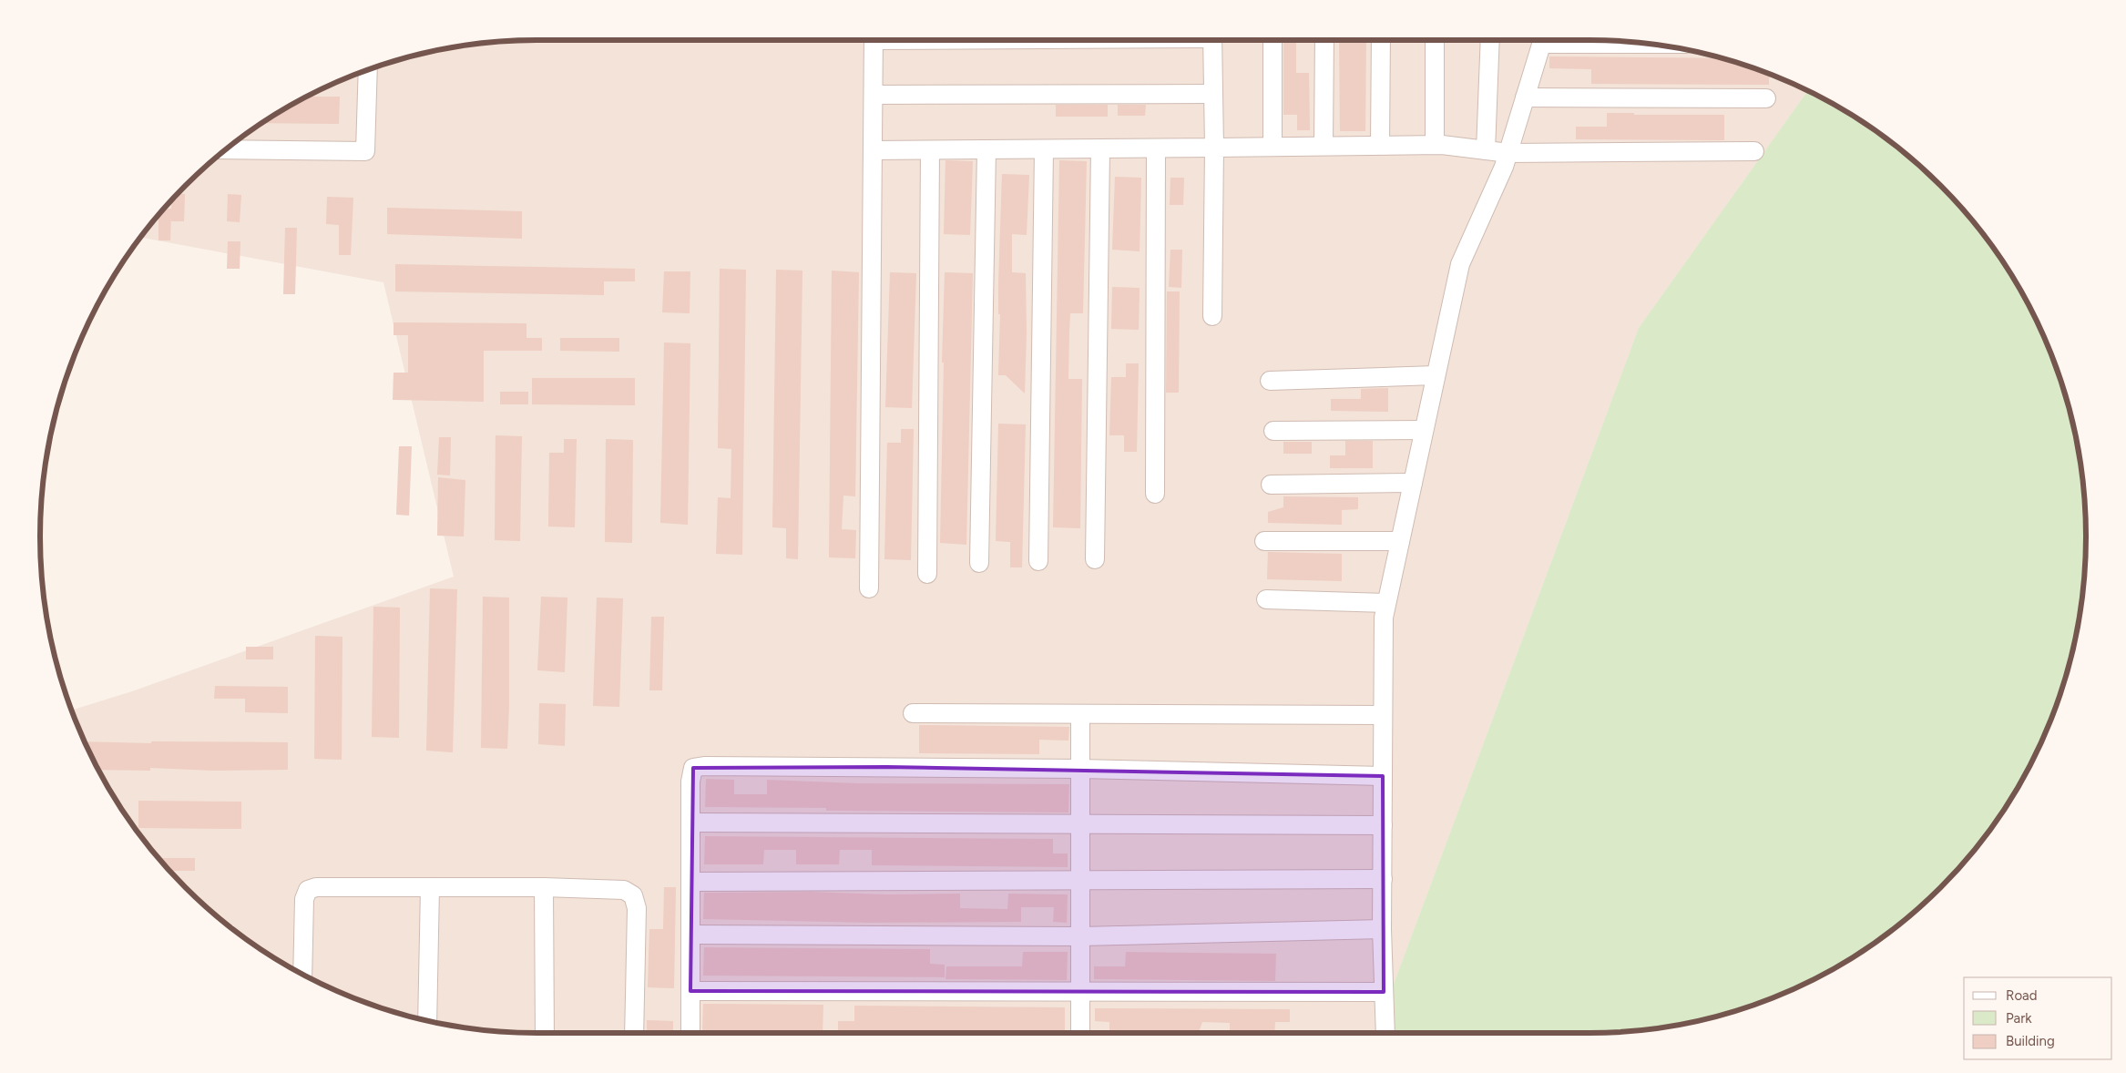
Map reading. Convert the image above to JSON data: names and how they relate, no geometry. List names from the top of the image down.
{
  "legend": ["Road", "Park", "Building"]
}
